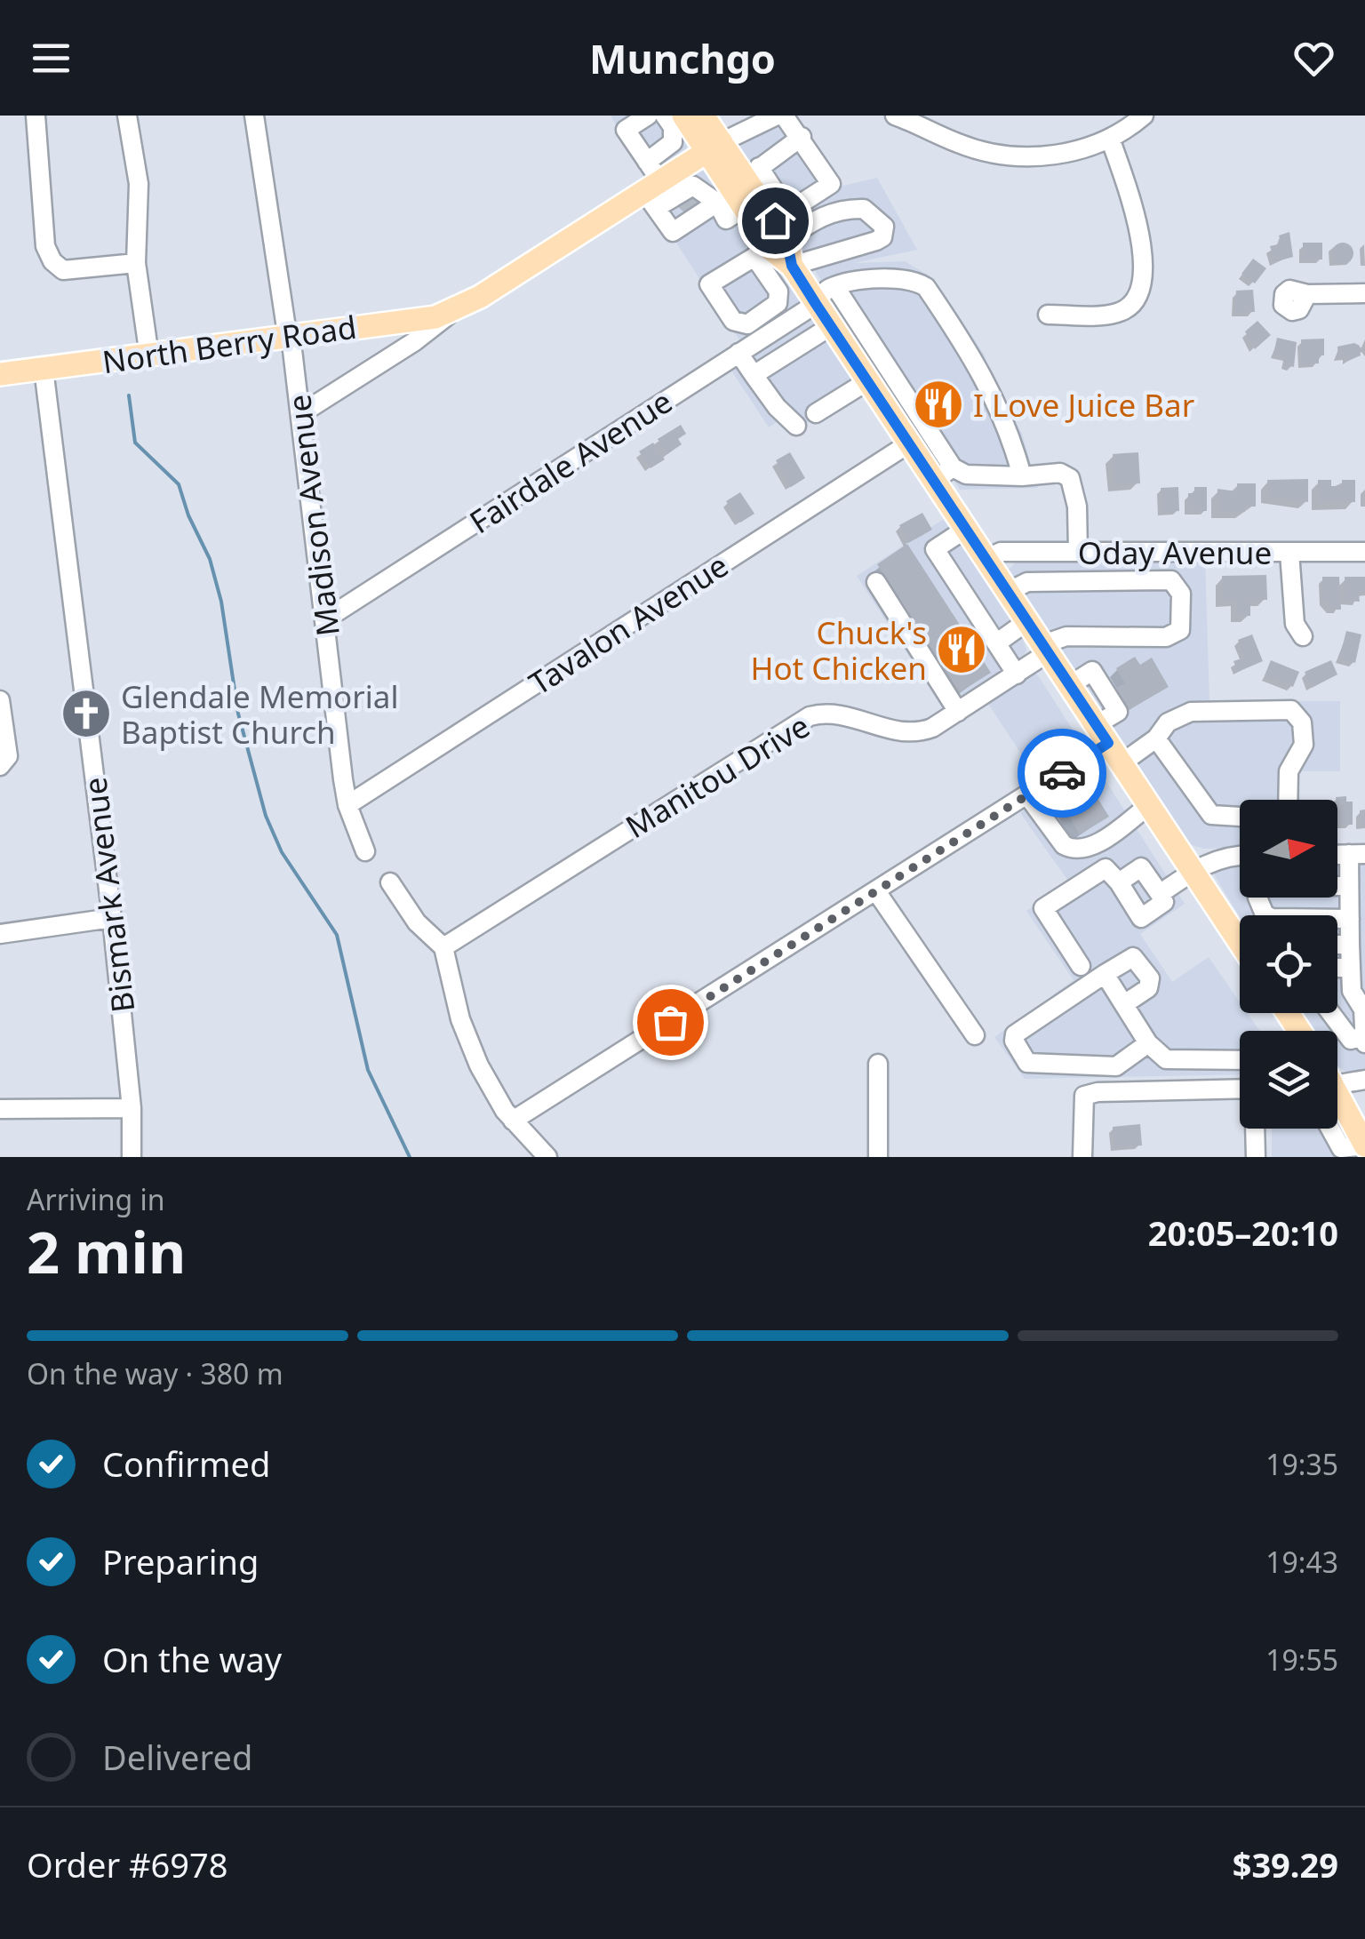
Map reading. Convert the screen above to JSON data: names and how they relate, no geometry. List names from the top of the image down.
{
  "streets": {
    "main road": ["North Berry Road"],
    "street": [
      "Fairdale Avenue",
      "Madison Avenue",
      "Oday Avenue",
      "Tavalon Avenue",
      "Manitou Drive",
      "Bismark Avenue"
    ]
  },
  "crossings": [
    ["North Berry Road", "Madison Avenue"],
    ["North Berry Road", "Bismark Avenue"],
    ["Fairdale Avenue", "Madison Avenue"],
    ["Madison Avenue", "Tavalon Avenue"]
  ],
  "places": {
    "restaurant": ["I Love Juice Bar", "Chuck's Hot Chicken"],
    "church": ["Glendale Memorial Baptist Church"]
  },
  "north": "right",
  "page": {
    "header": "Munchgo",
    "heading": ["2 min", "Arriving in", "20:05–20:10"],
    "panel": ["Order #6978", "$39.29"],
    "bar": "On the way · 380 m",
    "list": [
      ["Confirmed", "19:35"],
      ["Preparing", "19:43"],
      ["On the way", "19:55"],
      "Delivered"
    ]
  }
}
